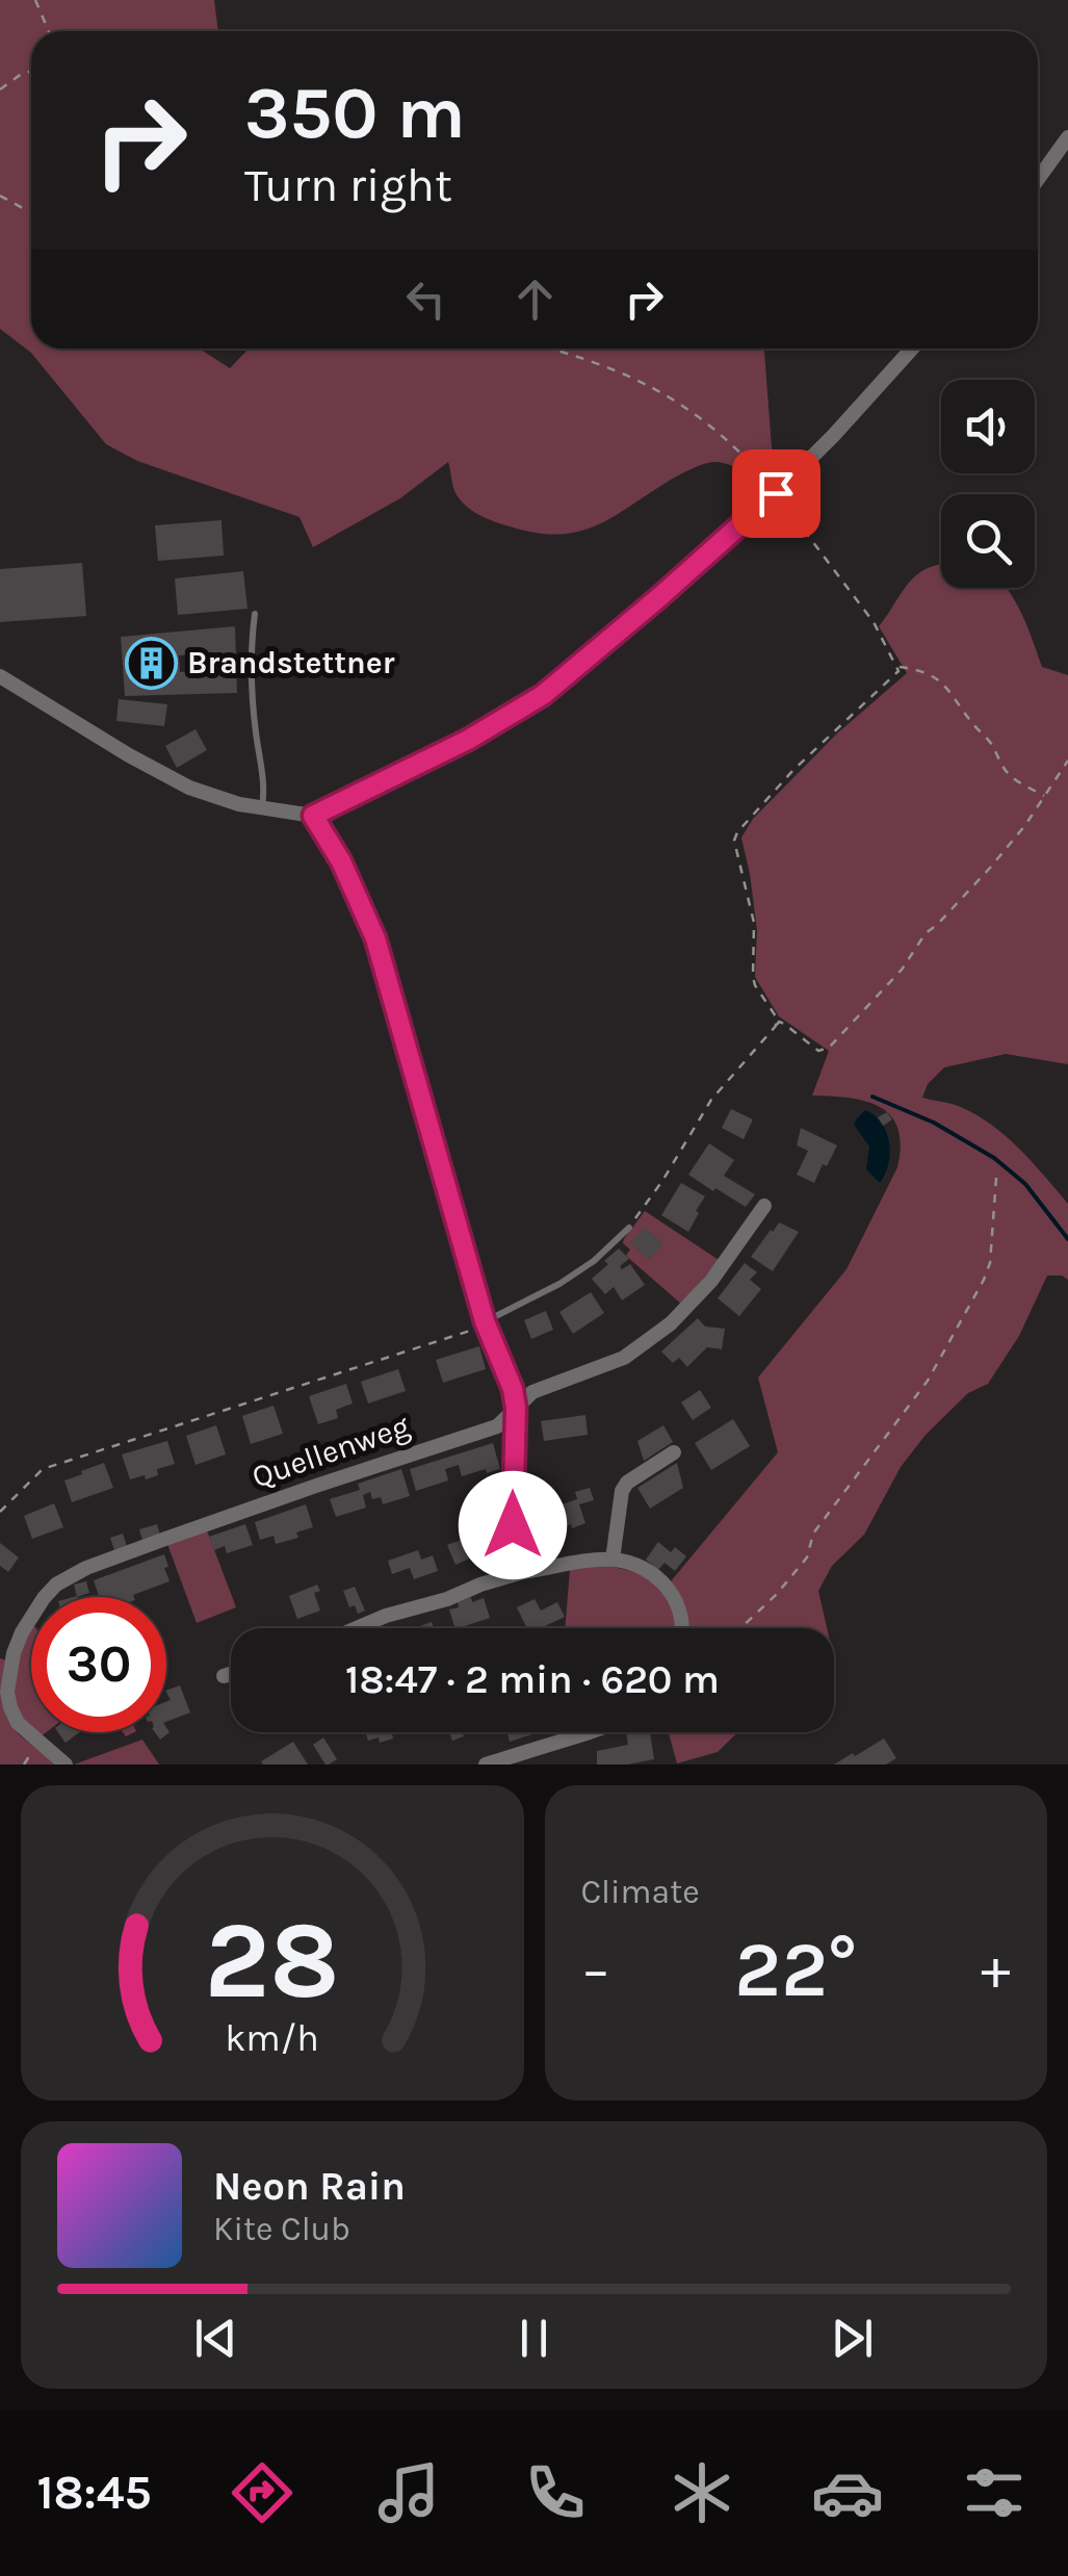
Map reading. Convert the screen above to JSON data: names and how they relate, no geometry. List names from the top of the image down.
{
  "streets": {
    "street": ["Quellenweg"]
  },
  "places": {
    "building": ["Brandstettner"]
  },
  "page": {
    "turn": ["350 m", "Turn right"],
    "limit": "30",
    "trip": "18:47 · 2 min · 620 m",
    "tile": "Climate",
    "heat": ["−", "22°", "+"],
    "song": ["Neon Rain", "Kite Club"],
    "tabs": "18:45",
    "gauge": ["28", "km/h"]
  }
}
